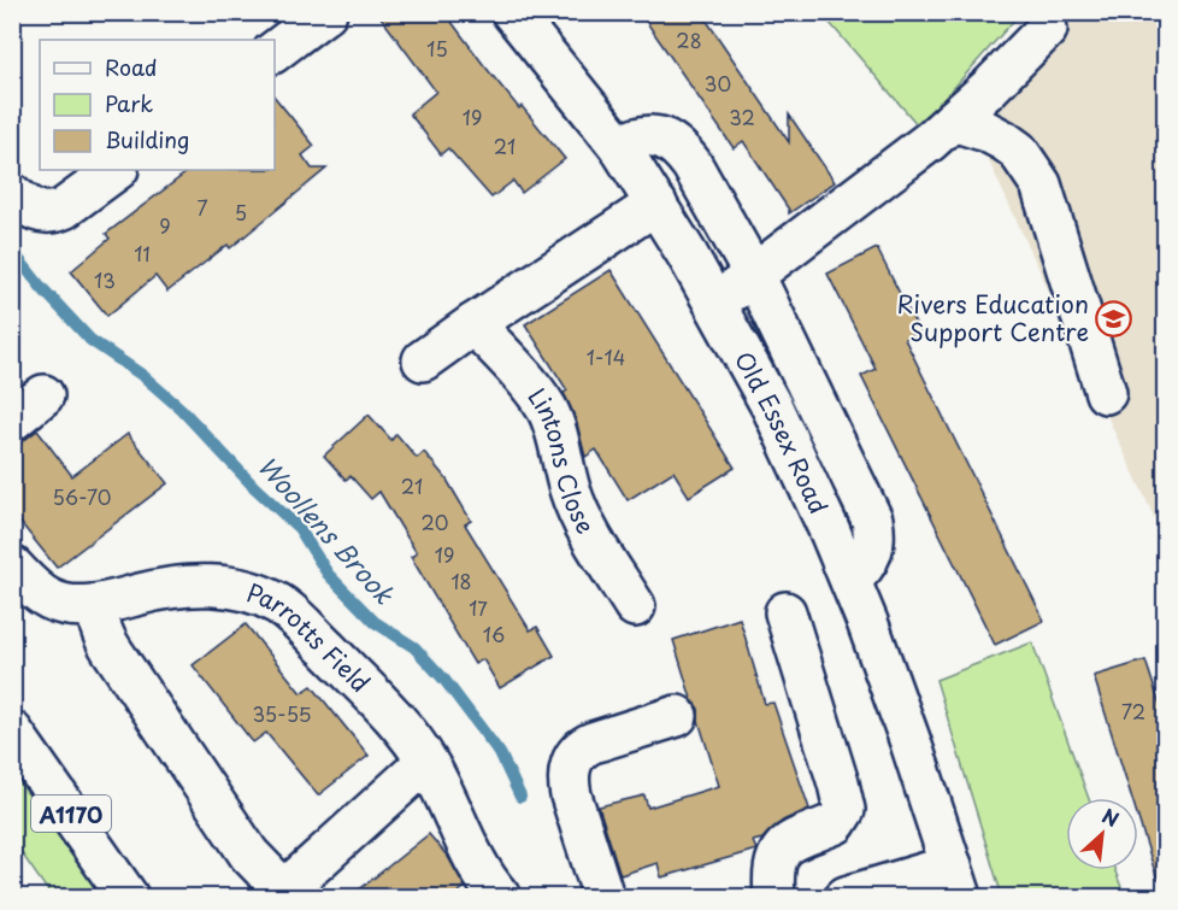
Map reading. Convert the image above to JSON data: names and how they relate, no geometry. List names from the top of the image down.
{
  "streets": {
    "street": [
      "Old Essex Road",
      "Lintons Close",
      "Parrotts Field",
      "A1170"
    ]
  },
  "water": ["Woollens Brook"],
  "places": {
    "school or university": ["Rivers Education Support Centre"]
  },
  "house_numbers": [
    "28",
    "15",
    "30",
    "19",
    "32",
    "21",
    "7",
    "5",
    "9",
    "11",
    "13",
    "1-14",
    "21",
    "56-70",
    "20",
    "19",
    "18",
    "17",
    "16",
    "72",
    "35-55"
  ],
  "legend": ["Road", "Park", "Building"],
  "north": "top right"
}
